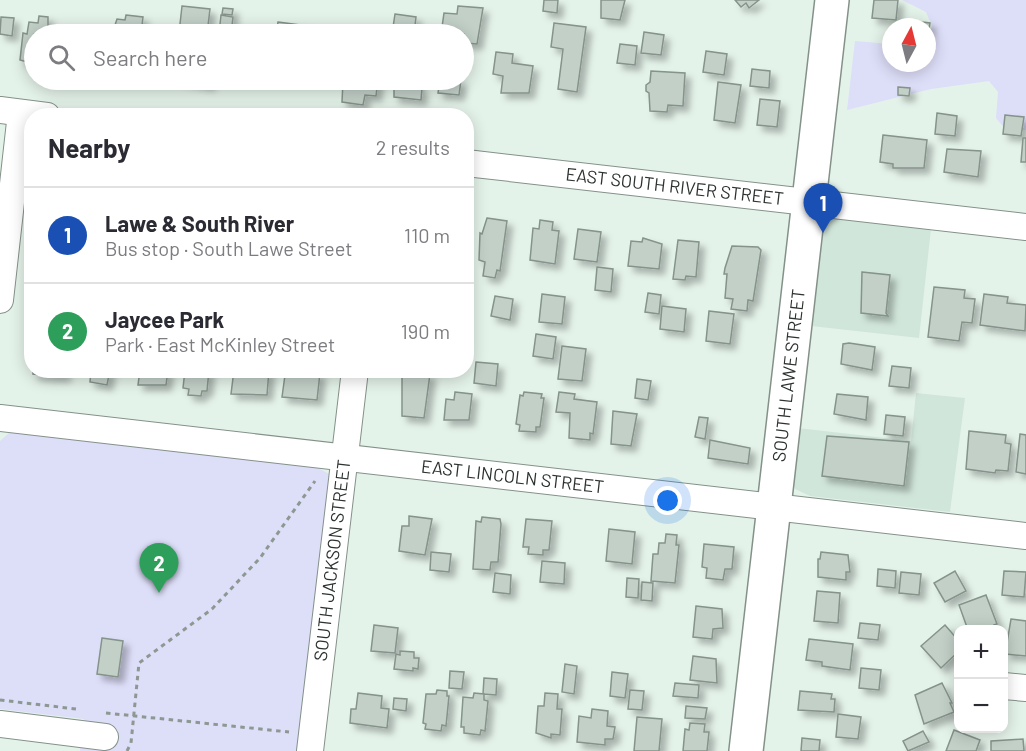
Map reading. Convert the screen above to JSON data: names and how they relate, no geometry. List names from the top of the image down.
{
  "streets": {
    "main road": ["SOUTH LAWE STREET"],
    "street": ["EAST SOUTH RIVER STREET", "EAST LINCOLN STREET", "SOUTH JACKSON STREET"]
  },
  "crossings": [
    ["EAST SOUTH RIVER STREET", "SOUTH LAWE STREET"],
    ["SOUTH LAWE STREET", "EAST LINCOLN STREET"],
    ["EAST LINCOLN STREET", "SOUTH JACKSON STREET"]
  ],
  "north": "top",
  "page": {
    "search": "Search here",
    "heading": ["Nearby", "2 results"],
    "pins": ["1", "2"],
    "list": [
      {
        "mark": "1",
        "name": "Lawe & South River",
        "note": "Bus stop · South Lawe Street",
        "value": "110 m"
      },
      {
        "mark": "2",
        "name": "Jaycee Park",
        "note": "Park · East McKinley Street",
        "value": "190 m"
      }
    ],
    "map_buttons": ["+", "−"]
  }
}
